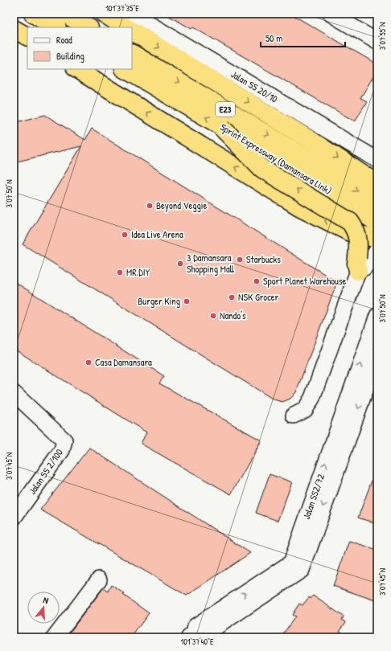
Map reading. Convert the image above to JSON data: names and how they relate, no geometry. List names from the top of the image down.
{
  "streets": {
    "highway": ["E23", "Sprint Expressway (Damansara Link)"],
    "street": ["Jalan SS 20/10", "Jalan SS 2/100", "Jalan SS2/72"]
  },
  "places": [
    "Beyond Veggie",
    "Idea Live Arena",
    "Starbucks",
    "3 Damansara Shopping Mall",
    "MR.DIY",
    "Sport Planet Warehouse",
    "NSK Grocer",
    "Burger King",
    "Nando's",
    "Casa Damansara"
  ],
  "legend": ["Road", "Building"],
  "scale_bar": "50 m",
  "north": "top",
  "coordinates": [
    "101°37'35\"E",
    "3°07'55\"N",
    "3°07'50\"N",
    "3°07'45\"N",
    "101°37'40\"E"
  ]
}
